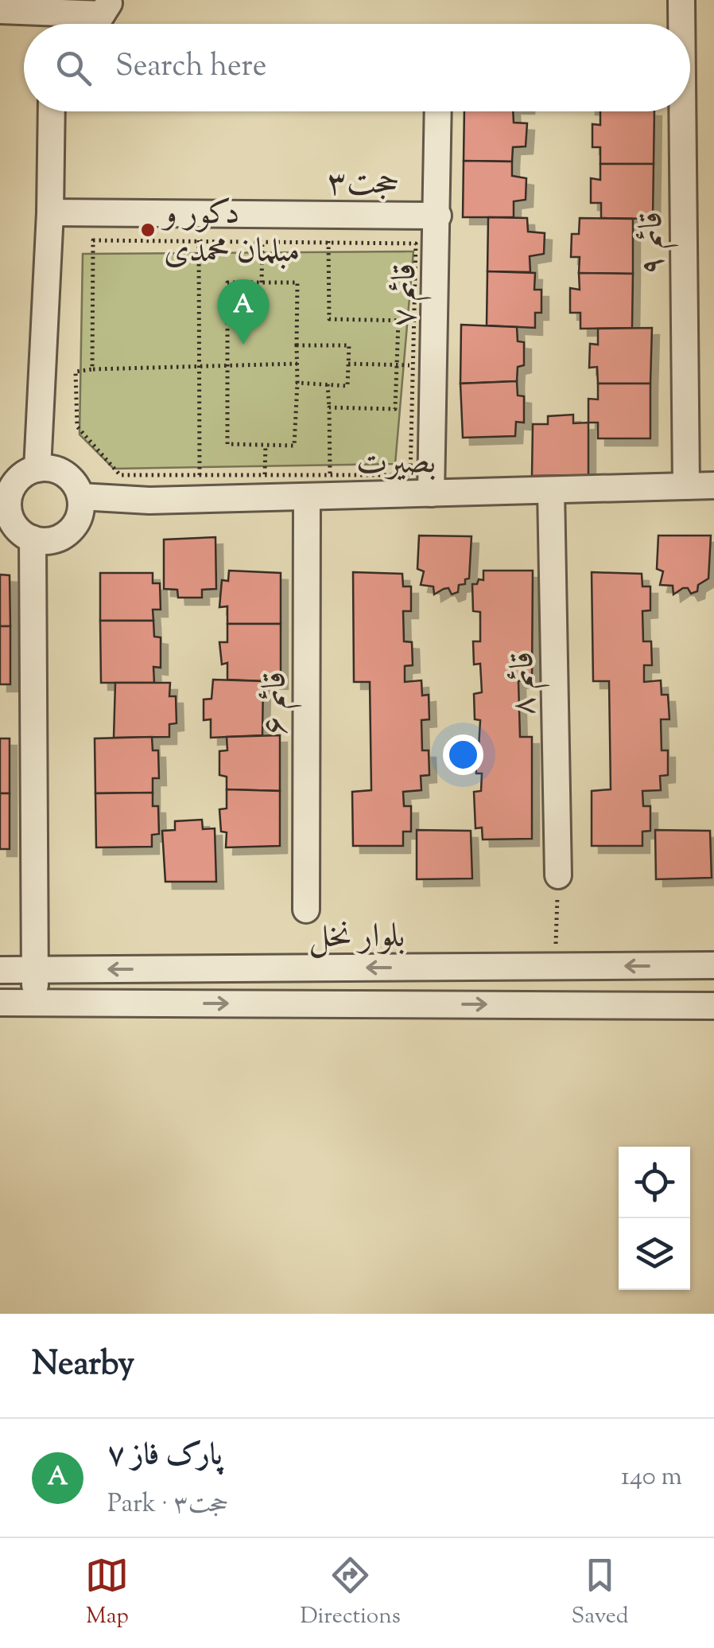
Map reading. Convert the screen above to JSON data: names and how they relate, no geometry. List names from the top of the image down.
{
  "streets": {
    "street": [
      "حجت۳",
      "قائم ۹",
      "قائم ۷",
      "بصیرت",
      "قائم ۸",
      "قائم ۶",
      "بلوار نخل"
    ]
  },
  "crossings": [
    ["حجت۳", "قائم ۷"],
    ["قائم ۹", "بصیرت"],
    ["قائم ۷", "بصیرت"],
    ["بصیرت", "قائم ۸"],
    ["بصیرت", "قائم ۶"]
  ],
  "places": ["دکور و مبلمان محمدی"],
  "page": {
    "search": "Search here",
    "pins": "A",
    "heading": "Nearby",
    "list": [
      {
        "mark": "A",
        "name": "پارک فاز ۷",
        "note": "Park · حجت۳",
        "value": "140 m"
      }
    ],
    "nav": ["Map", "Directions", "Saved"]
  }
}
